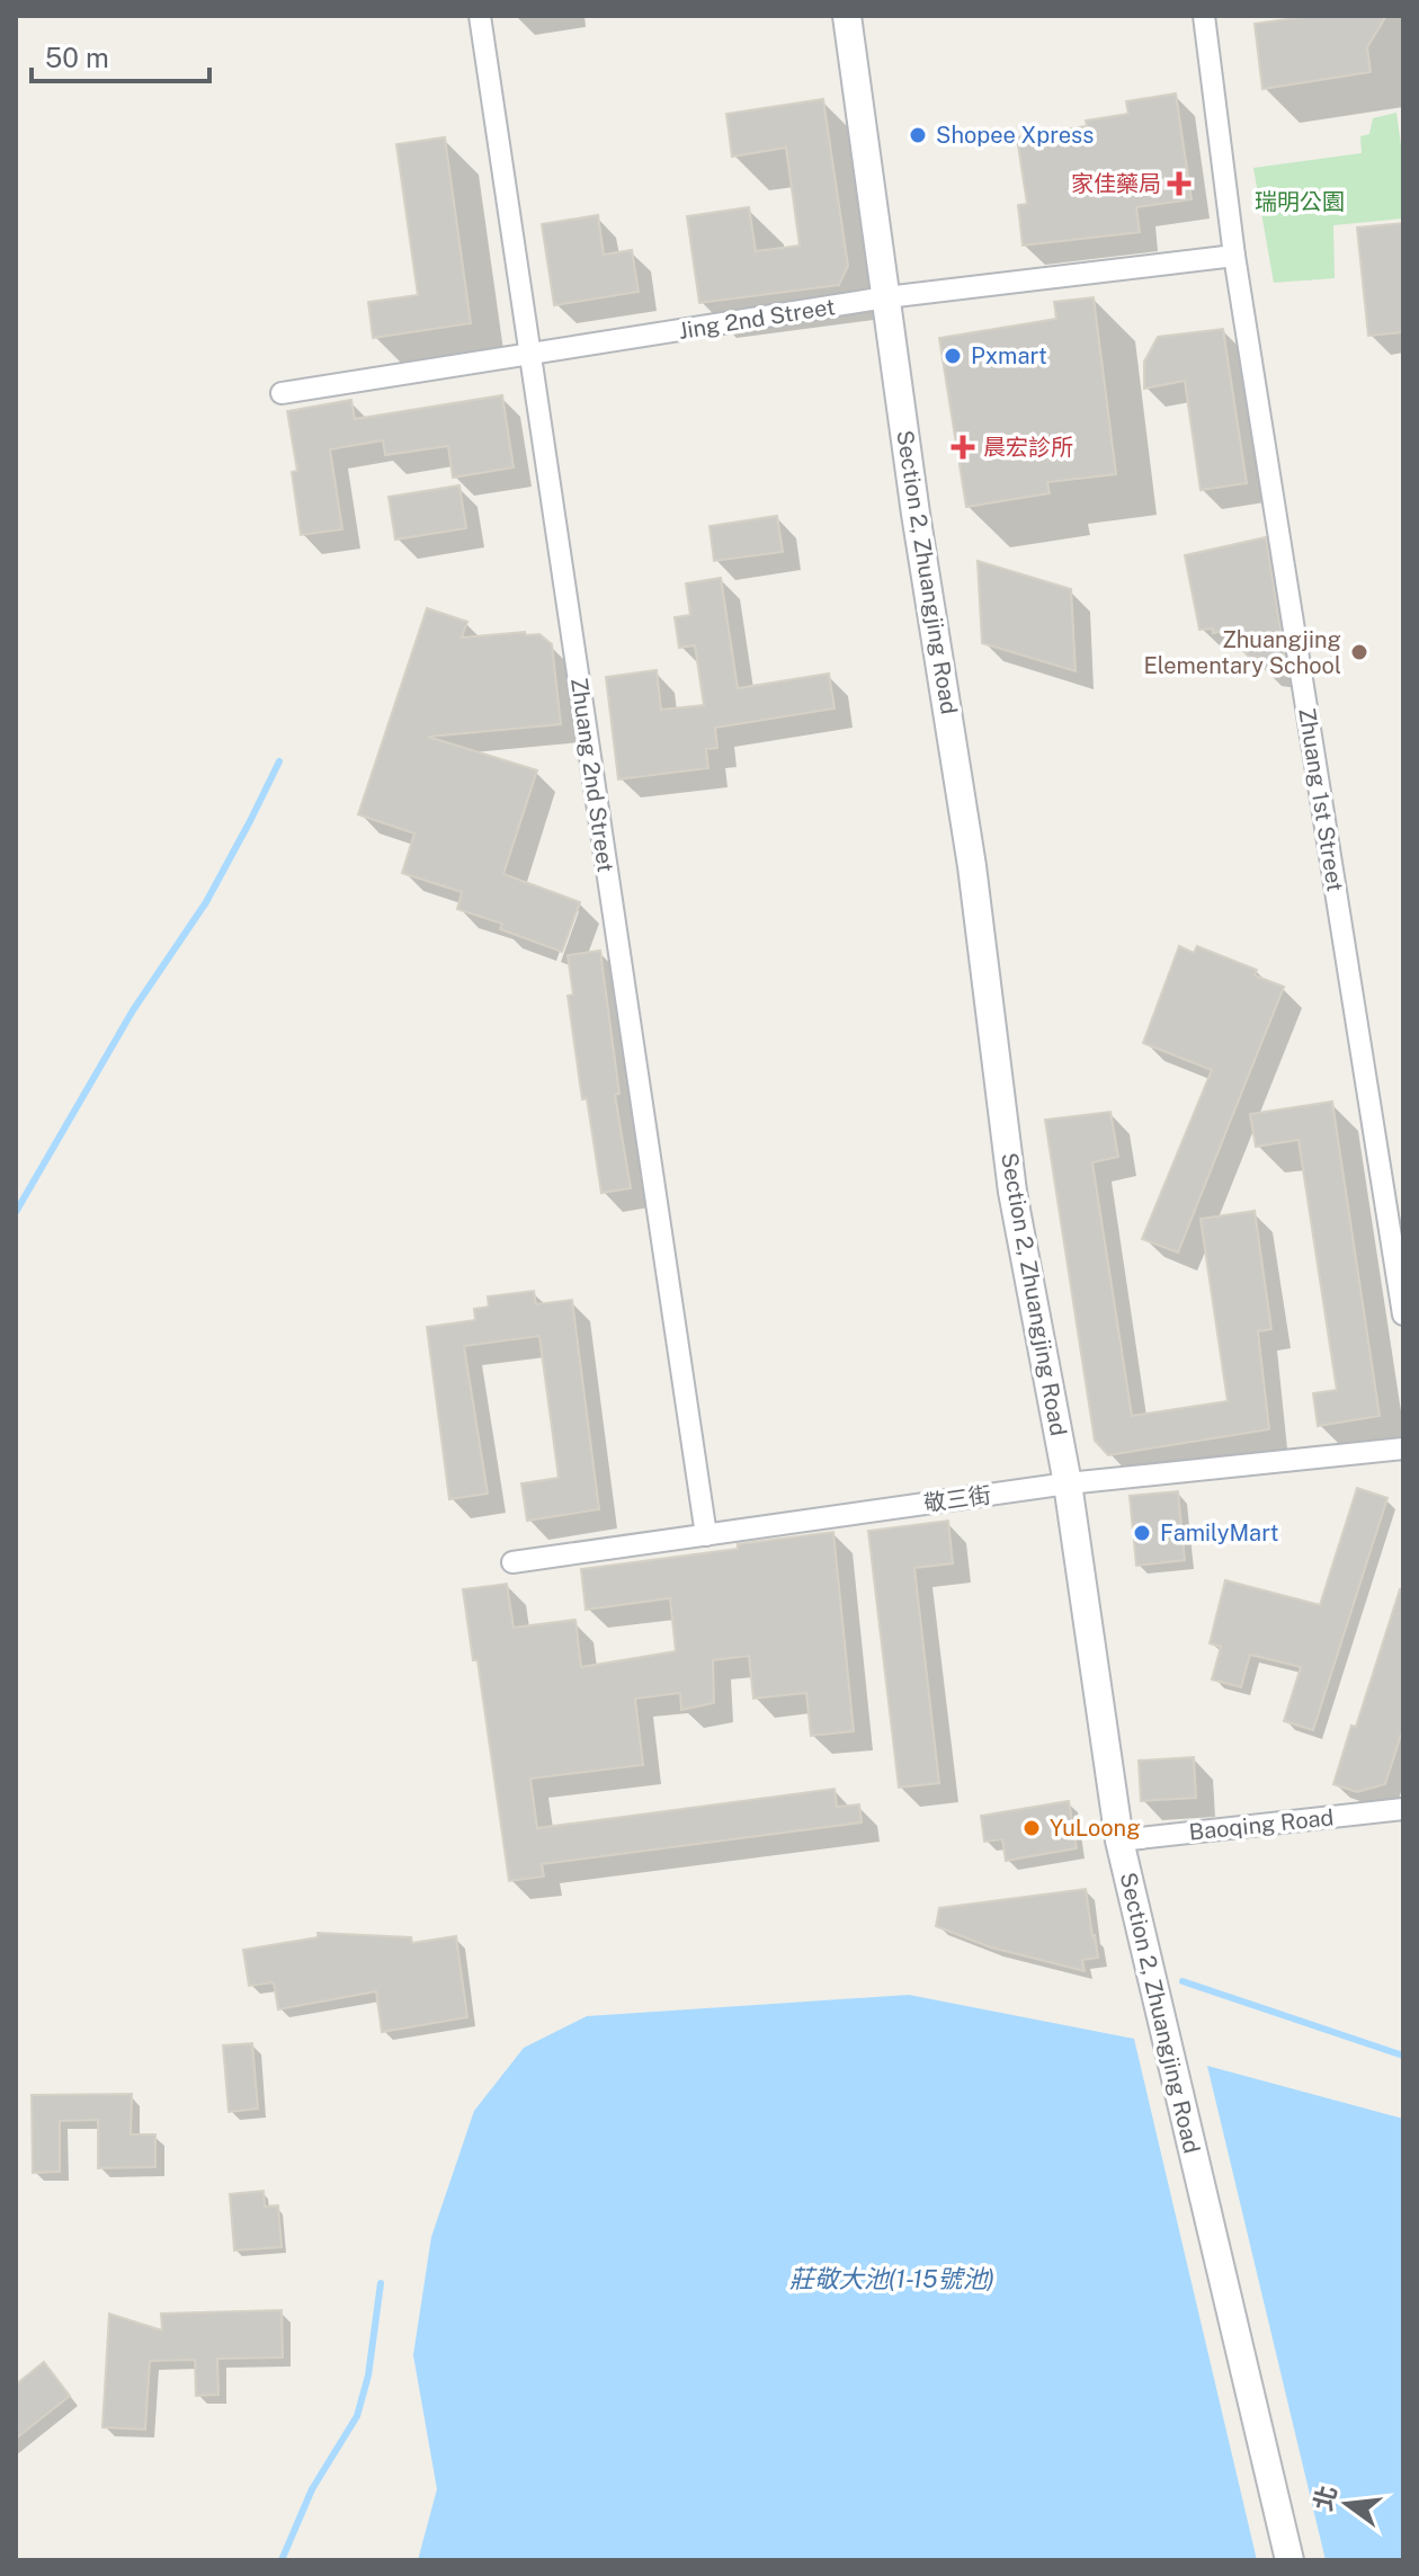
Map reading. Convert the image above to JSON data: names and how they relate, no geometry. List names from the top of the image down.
{
  "streets": {
    "street": [
      "Jing 2nd Street",
      "Section 2, Zhuangjing Road",
      "Zhuang 2nd Street",
      "Zhuang 1st Street",
      "敬三街",
      "Baoqing Road"
    ]
  },
  "crossings": [
    ["Jing 2nd Street", "Section 2, Zhuangjing Road"],
    ["Jing 2nd Street", "Zhuang 2nd Street"],
    ["Jing 2nd Street", "Zhuang 1st Street"],
    ["Section 2, Zhuangjing Road", "敬三街"],
    ["Section 2, Zhuangjing Road", "Baoqing Road"],
    ["Zhuang 2nd Street", "敬三街"]
  ],
  "water": ["莊敬大池(1-15號池)"],
  "parks": ["瑞明公園"],
  "places": {
    "other": [
      "Shopee Xpress",
      "Pxmart",
      "Zhuangjing Elementary School",
      "FamilyMart",
      "YuLoong"
    ],
    "health": ["家佳藥局", "晨宏診所"]
  },
  "scale_bar": "50 m",
  "north": "left"
}
